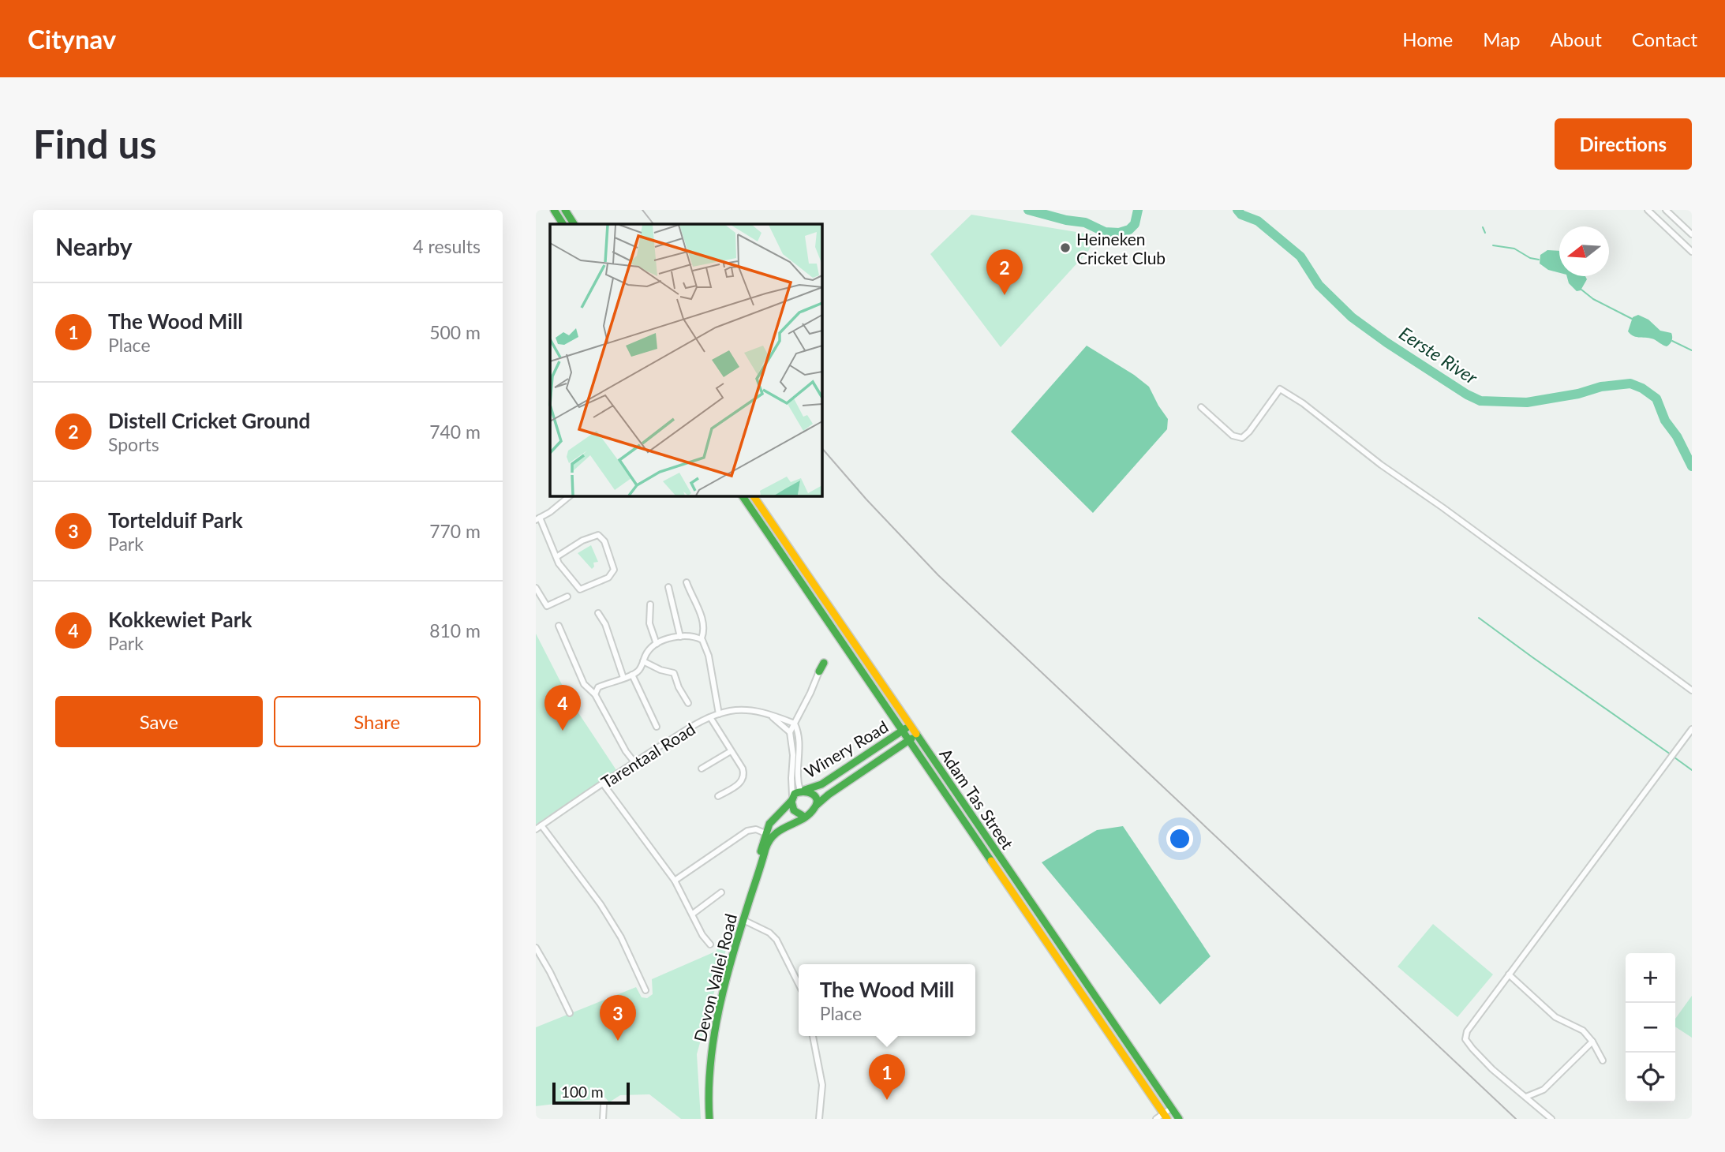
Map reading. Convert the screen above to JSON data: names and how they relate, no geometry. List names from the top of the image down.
{
  "streets": {
    "main road": ["Winery Road", "Adam Tas Street", "Devon Vallei Road"],
    "street": ["Tarentaal Road"]
  },
  "crossings": [
    ["Winery Road", "Adam Tas Street"],
    ["Winery Road", "Devon Vallei Road"]
  ],
  "water": ["Eerste River"],
  "places": ["Heineken Cricket Club"],
  "scale_bar": "100 m",
  "north": "left",
  "page": {
    "header": "Citynav",
    "nav": [
      "Home",
      "Map",
      "About",
      "Contact"
    ],
    "buttons": [
      "Directions",
      ["Save", "Share"]
    ],
    "title": "Find us",
    "heading": ["Nearby", "4 results"],
    "pins": [
      "2",
      "4",
      "3",
      "1"
    ],
    "list": [
      {
        "mark": "1",
        "name": "The Wood Mill",
        "note": "Place",
        "value": "500 m"
      },
      {
        "mark": "2",
        "name": "Distell Cricket Ground",
        "note": "Sports",
        "value": "740 m"
      },
      {
        "mark": "3",
        "name": "Tortelduif Park",
        "note": "Park",
        "value": "770 m"
      },
      {
        "mark": "4",
        "name": "Kokkewiet Park",
        "note": "Park",
        "value": "810 m"
      }
    ],
    "map_buttons": ["+", "−"],
    "popup": ["The Wood Mill", "Place"],
    "scale": "100 m"
  }
}
